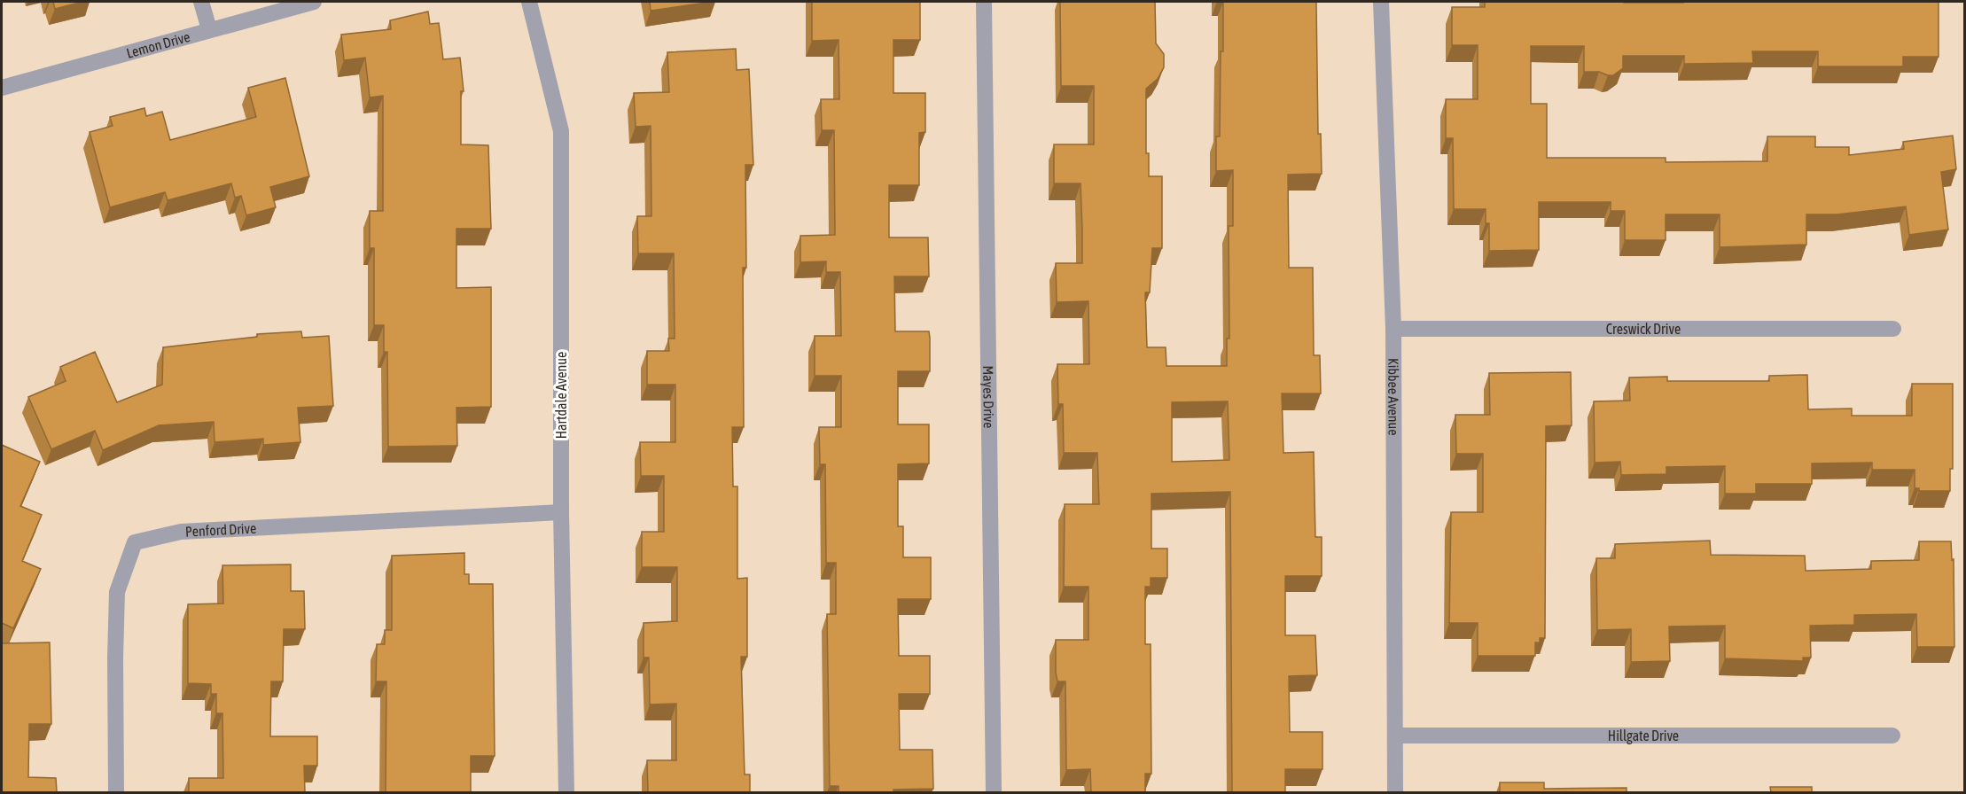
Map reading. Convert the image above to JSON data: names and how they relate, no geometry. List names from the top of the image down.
{
  "streets": {
    "street": [
      "Lemon Drive",
      "Creswick Drive",
      "Hartdale Avenue",
      "Mayes Drive",
      "Kibbee Avenue",
      "Penford Drive",
      "Hillgate Drive"
    ]
  },
  "crossings": [
    ["Creswick Drive", "Kibbee Avenue"],
    ["Hartdale Avenue", "Penford Drive"],
    ["Kibbee Avenue", "Hillgate Drive"]
  ]
}
